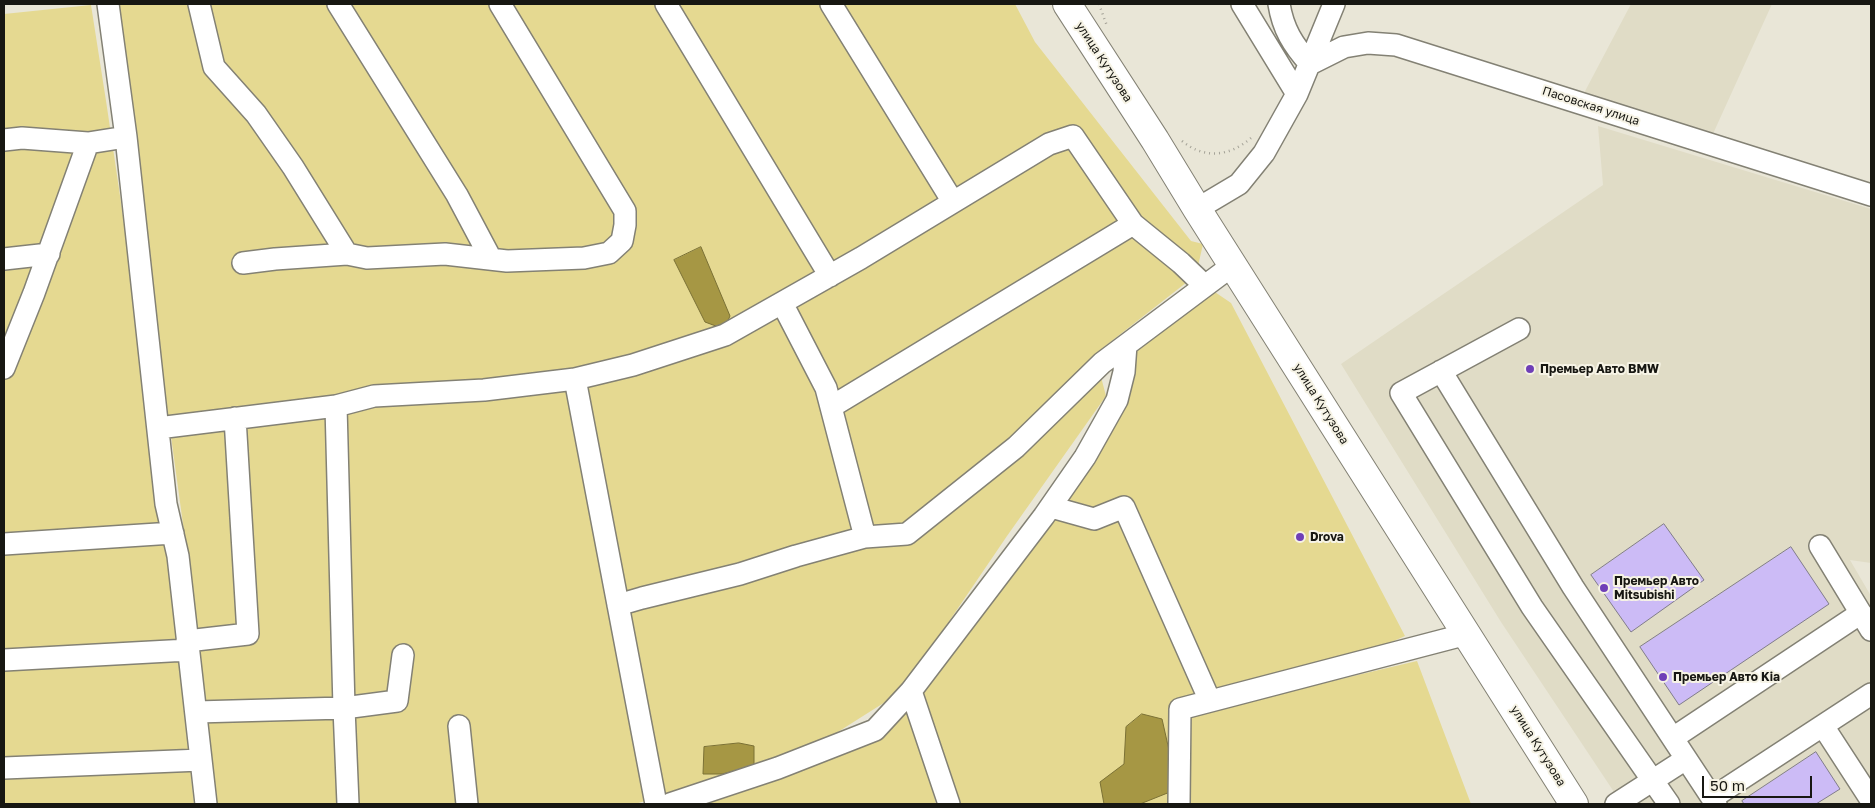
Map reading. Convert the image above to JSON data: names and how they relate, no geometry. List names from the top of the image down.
{
  "streets": {
    "main road": ["улица Кутузова"],
    "street": ["Пасовская улица"]
  },
  "places": [
    "Премьер Авто BMW",
    "Drova",
    "Премьер Авто Mitsubishi",
    "Премьер Авто Kia"
  ],
  "scale_bar": "50 m"
}
